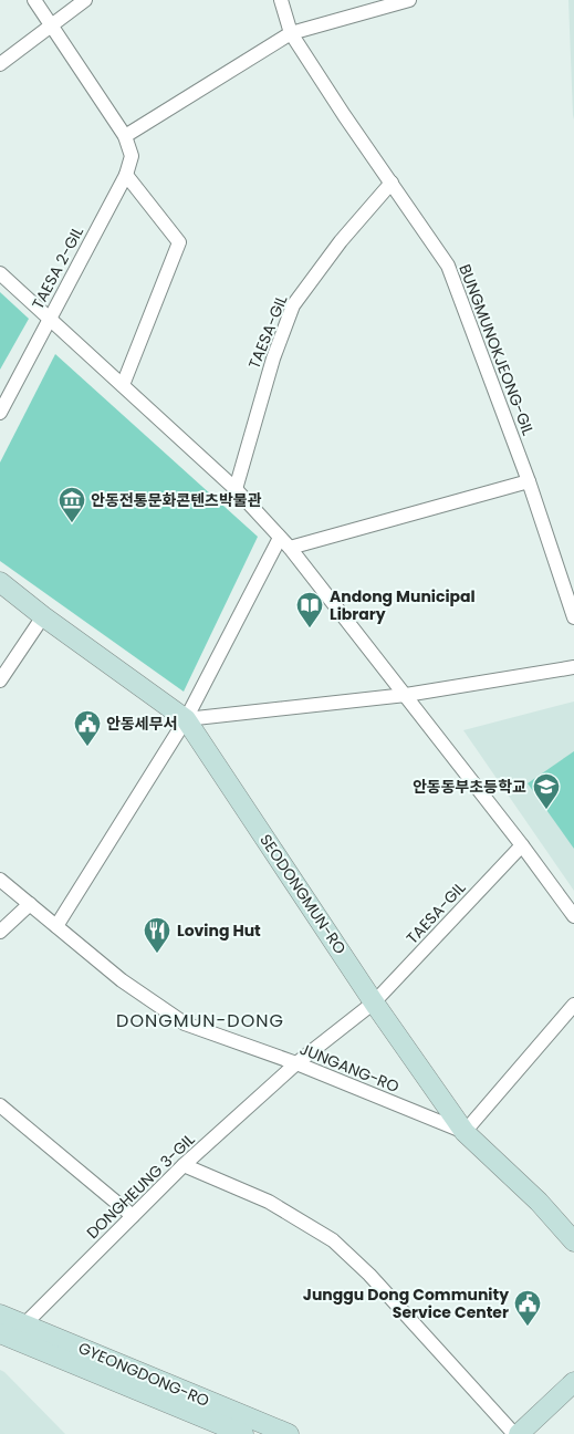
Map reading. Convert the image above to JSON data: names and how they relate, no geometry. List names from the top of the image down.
{
  "streets": {
    "street": [
      "TAESA 2-GIL",
      "TAESA-GIL",
      "BUNGMUNOKJEONG-GIL",
      "SEODONGMUN-RO",
      "JUNGANG-RO",
      "DONGHEUNG 3-GIL",
      "GYEONGDONG-RO"
    ]
  },
  "crossings": [
    ["TAESA-GIL", "BUNGMUNOKJEONG-GIL"],
    ["TAESA-GIL", "SEODONGMUN-RO"],
    ["TAESA-GIL", "JUNGANG-RO"],
    ["TAESA-GIL", "DONGHEUNG 3-GIL"],
    ["SEODONGMUN-RO", "JUNGANG-RO"],
    ["JUNGANG-RO", "DONGHEUNG 3-GIL"],
    ["DONGHEUNG 3-GIL", "GYEONGDONG-RO"]
  ],
  "districts": ["DONGMUN-DONG"],
  "places": {
    "museum": ["안동전통문화콘텐츠박물관"],
    "library": ["Andong Municipal Library"],
    "public building": ["안동세무서", "Junggu Dong Community Service Center"],
    "school or university": ["안동동부초등학교"],
    "restaurant": ["Loving Hut"]
  }
}
